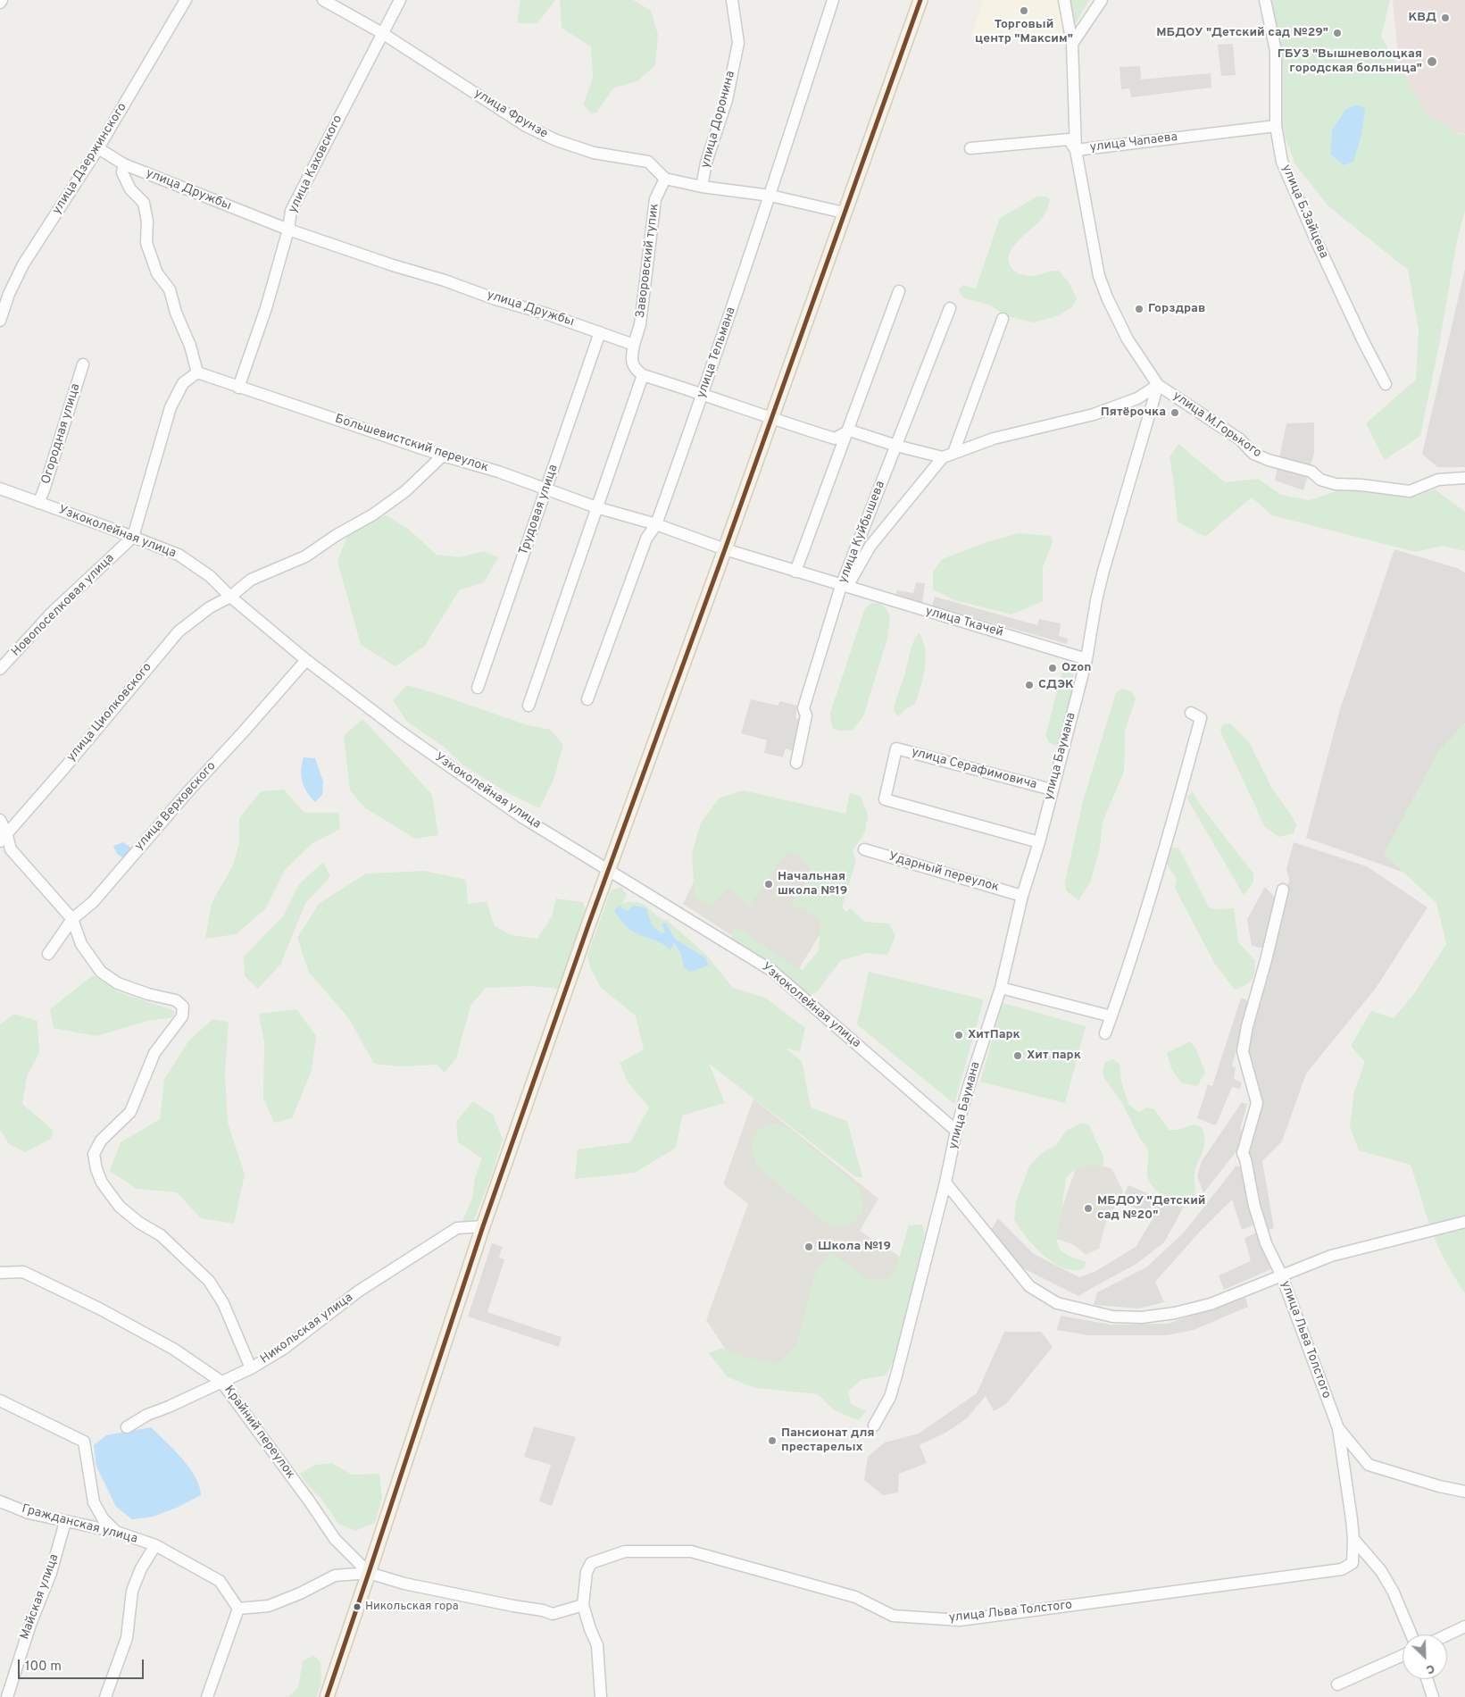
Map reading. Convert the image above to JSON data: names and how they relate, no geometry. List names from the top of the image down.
{
  "streets": {
    "street": [
      "улица Фрунзе",
      "улица Доронина",
      "улица Чапаева",
      "улица Дзержинского",
      "улица Каховского",
      "улица Дружбы",
      "улица Б.Зайцева",
      "Заворовский тупик",
      "улица Тельмана",
      "улица М.Горького",
      "Огородная улица",
      "Большевистский переулок",
      "Трудовая улица",
      "Узкоколейная улица",
      "улица Куйбышева",
      "Новопоселковая улица",
      "улица Ткачей",
      "улица Циолковского",
      "улица Баумана",
      "улица Серафимовича",
      "улица Верховского",
      "Ударный переулок",
      "Никольская улица",
      "улица Льва Толстого",
      "Крайний переулок",
      "Гражданская улица",
      "Майская улица"
    ]
  },
  "crossings": [
    ["улица Фрунзе", "улица Каховского"],
    ["улица Фрунзе", "Заворовский тупик"],
    ["улица Чапаева", "улица Б.Зайцева"],
    ["улица Чапаева", "улица М.Горького"],
    ["улица Дзержинского", "улица Дружбы"],
    ["улица Каховского", "улица Дружбы"],
    ["улица Каховского", "Большевистский переулок"],
    ["улица Дружбы", "Заворовский тупик"],
    ["улица Дружбы", "Трудовая улица"],
    ["улица Тельмана", "Большевистский переулок"],
    ["улица М.Горького", "улица Баумана"],
    ["Огородная улица", "Узкоколейная улица"],
    ["Большевистский переулок", "Трудовая улица"],
    ["Большевистский переулок", "улица Куйбышева"],
    ["Большевистский переулок", "улица Ткачей"],
    ["Большевистский переулок", "улица Циолковского"],
    ["Узкоколейная улица", "Новопоселковая улица"],
    ["Узкоколейная улица", "улица Циолковского"],
    ["Узкоколейная улица", "улица Баумана"],
    ["Узкоколейная улица", "улица Верховского"],
    ["улица Куйбышева", "улица Ткачей"],
    ["улица Ткачей", "улица Баумана"],
    ["улица Баумана", "улица Серафимовича"],
    ["улица Баумана", "Ударный переулок"],
    ["улица Баумана", "улица Льва Толстого"],
    ["Никольская улица", "Крайний переулок"],
    ["Гражданская улица", "Майская улица"]
  ],
  "places": [
    "Торговый центр \"Максим\"",
    "КВД",
    "МБДОУ \"Детский сад №29\"",
    "ГБУЗ \"Вышневолоцкая городская больница\"",
    "Горздрав",
    "Пятёрочка",
    "Ozon",
    "СДЭК",
    "Начальная школа №19",
    "ХитПарк",
    "Хит парк",
    "МБДОУ \"Детский сад №20\"",
    "Школа №19",
    "Пансионат для престарелых",
    "Никольская гора"
  ],
  "scale_bar": "100 m",
  "north": "bottom right"
}
